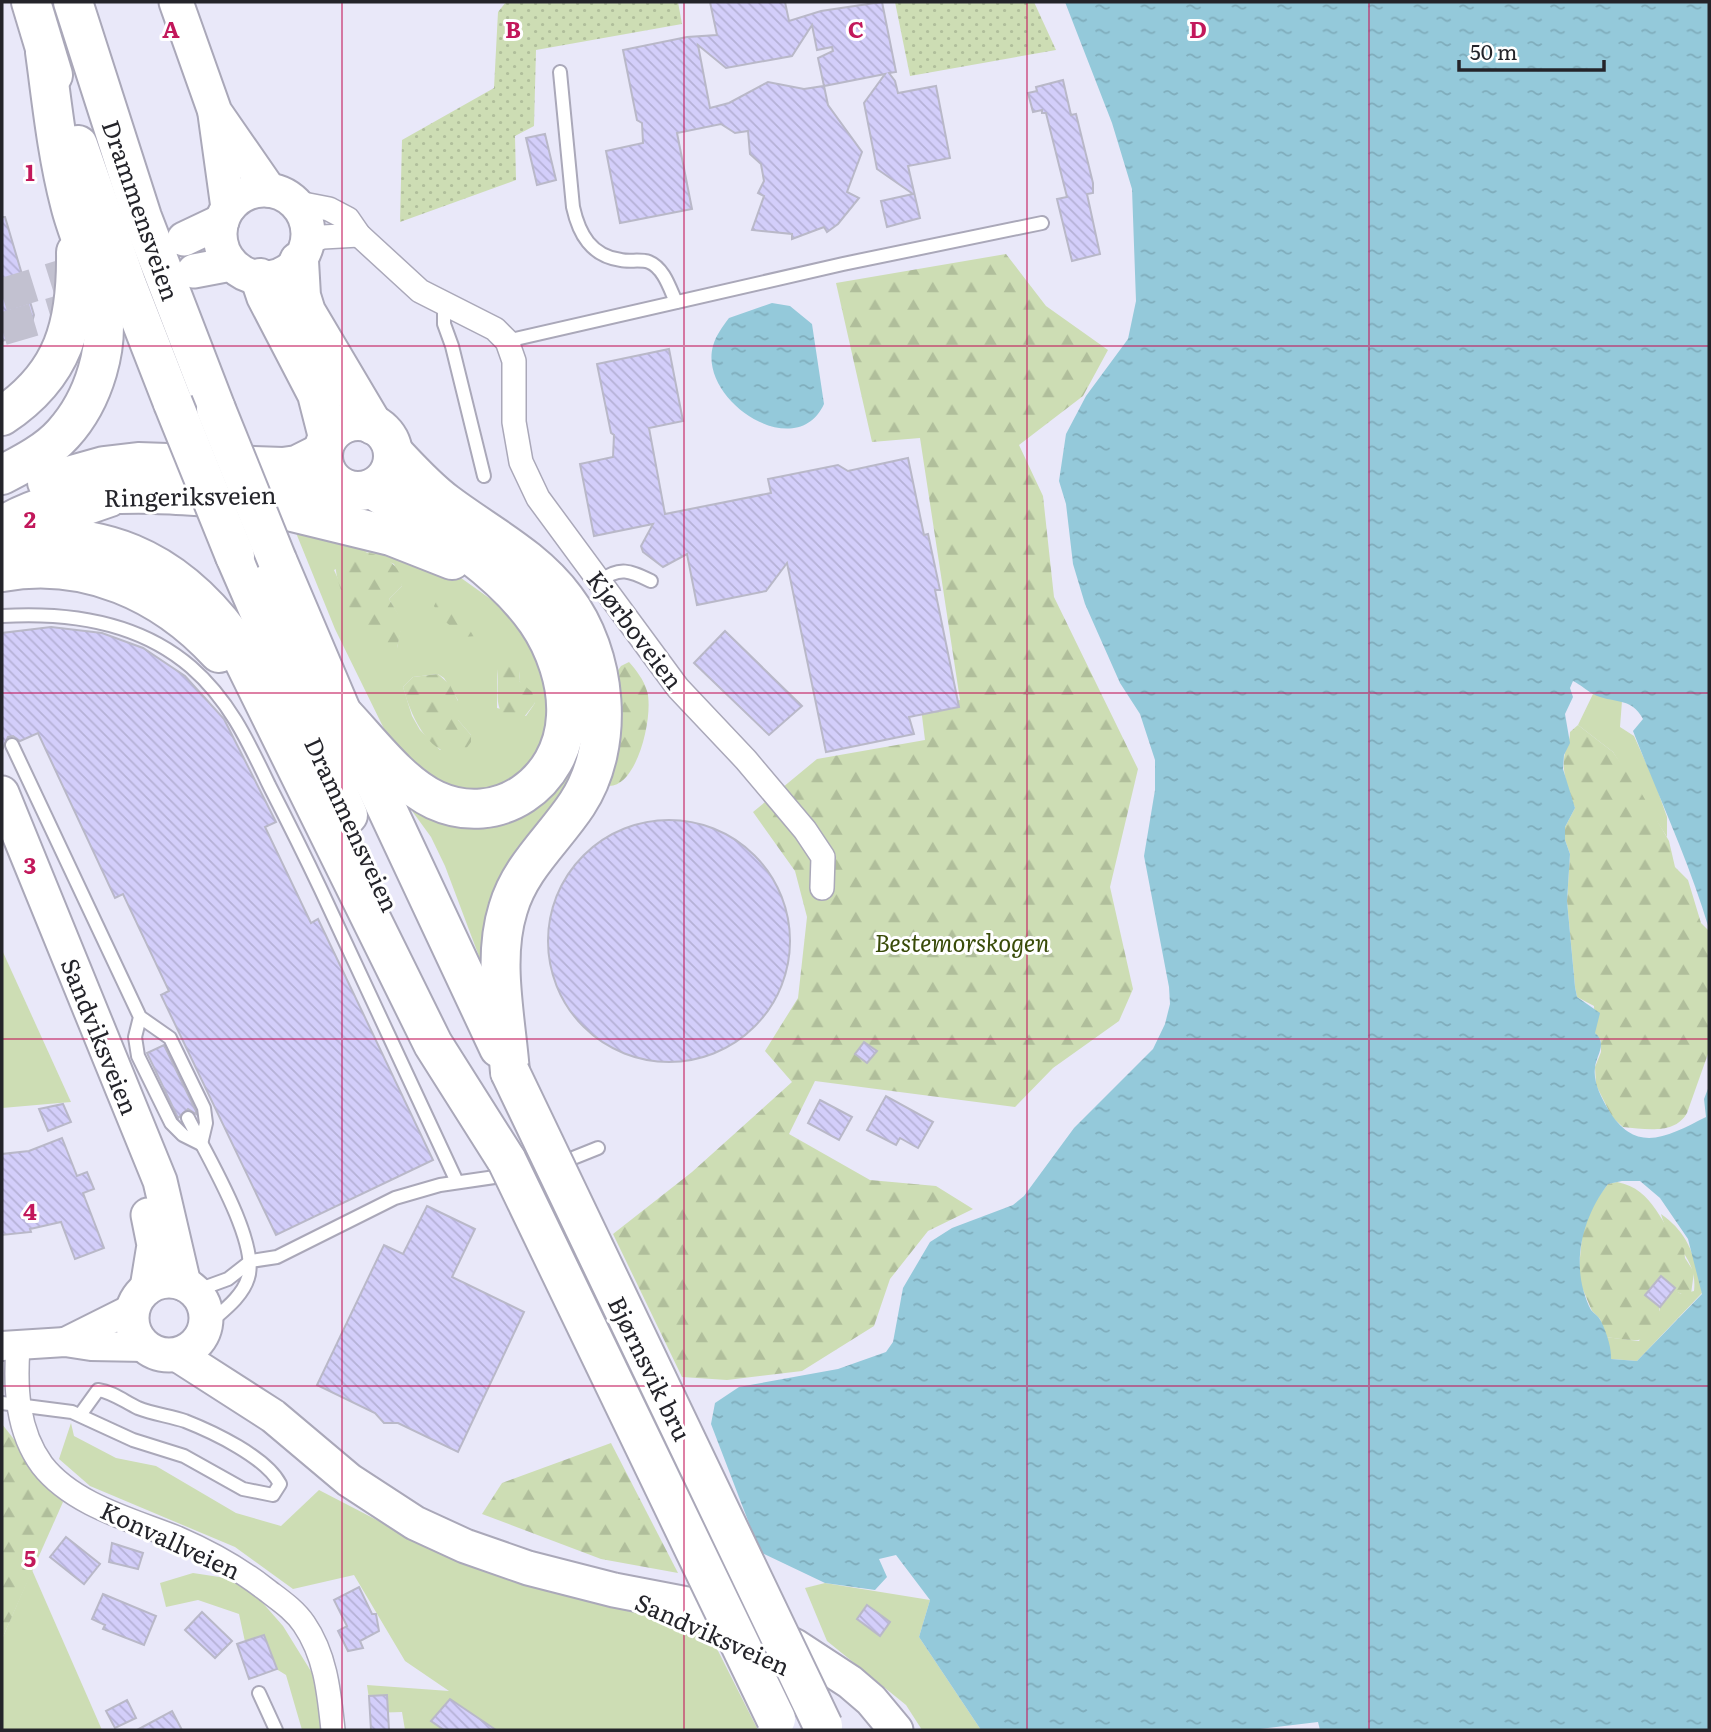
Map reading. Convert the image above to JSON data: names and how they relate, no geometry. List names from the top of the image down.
{
  "streets": {
    "highway": ["Drammensveien", "Ringeriksveien", "Bjørnsvik bru"],
    "main road": ["Sandviksveien"],
    "street": ["Kjørboveien", "Konvallveien"]
  },
  "crossings": [
    ["Drammensveien", "Bjørnsvik bru"]
  ],
  "parks": ["Bestemorskogen"],
  "scale_bar": "50 m",
  "grid": {
    "columns": [
      "A",
      "B",
      "C",
      "D"
    ],
    "rows": [
      "1",
      "2",
      "3",
      "4",
      "5"
    ]
  }
}
